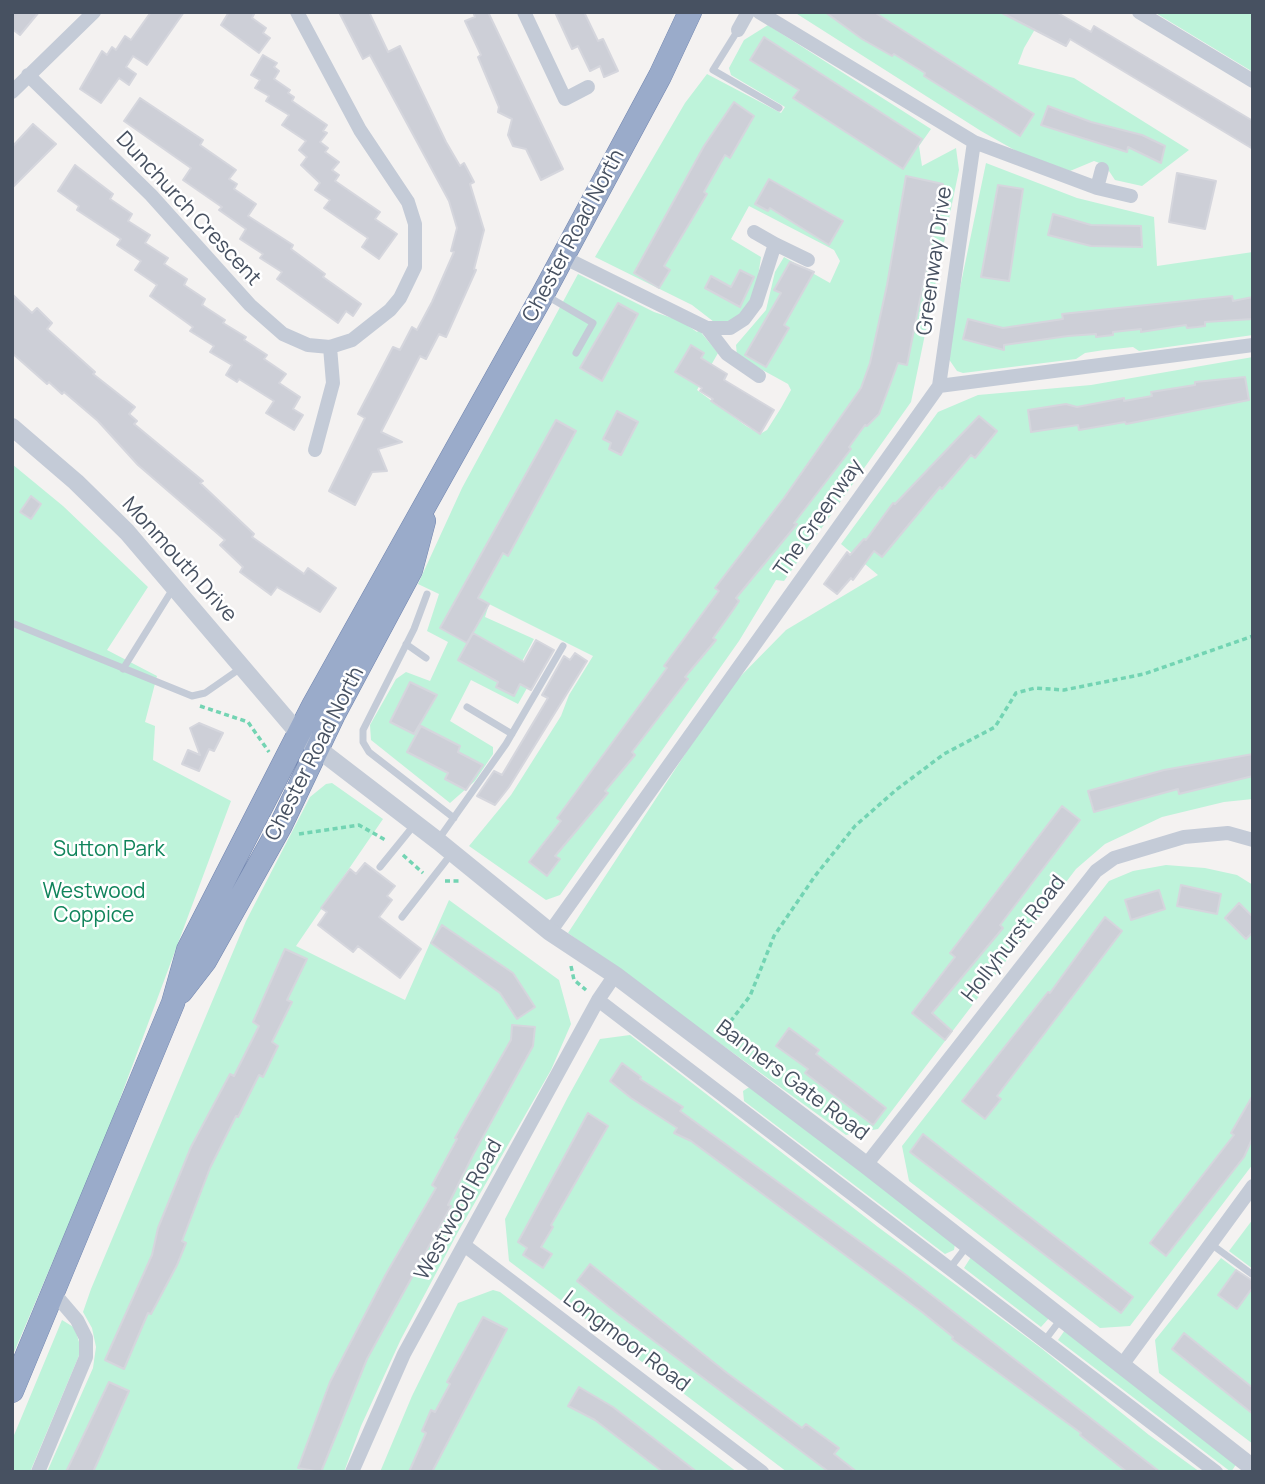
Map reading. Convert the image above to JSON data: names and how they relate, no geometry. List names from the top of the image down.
{
  "streets": {
    "highway": ["Chester Road North"],
    "street": [
      "Dunchurch Crescent",
      "Greenway Drive",
      "The Greenway",
      "Monmouth Drive",
      "Hollyhurst Road",
      "Banners Gate Road",
      "Westwood Road",
      "Longmoor Road"
    ]
  },
  "crossings": [
    ["Chester Road North", "Monmouth Drive"],
    ["Chester Road North", "Banners Gate Road"],
    ["Greenway Drive", "The Greenway"],
    ["The Greenway", "Banners Gate Road"],
    ["Monmouth Drive", "Banners Gate Road"],
    ["Hollyhurst Road", "Banners Gate Road"],
    ["Banners Gate Road", "Westwood Road"],
    ["Westwood Road", "Longmoor Road"]
  ],
  "parks": ["Sutton Park", "Westwood Coppice"]
}
